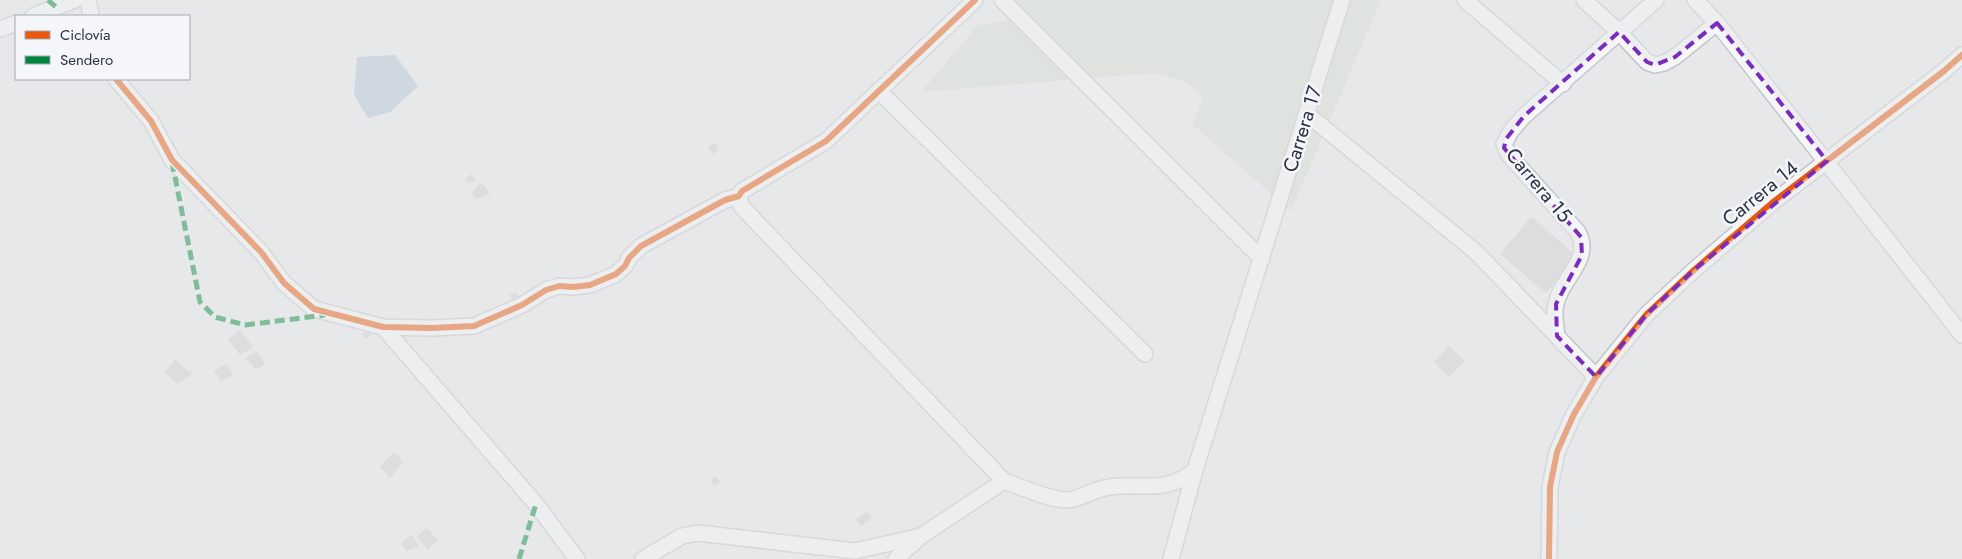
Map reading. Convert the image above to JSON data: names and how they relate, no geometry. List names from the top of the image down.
{
  "streets": {
    "street": ["Carrera 17", "Carrera 15", "Carrera 14"]
  },
  "legend": ["Ciclovía", "Sendero"]
}
